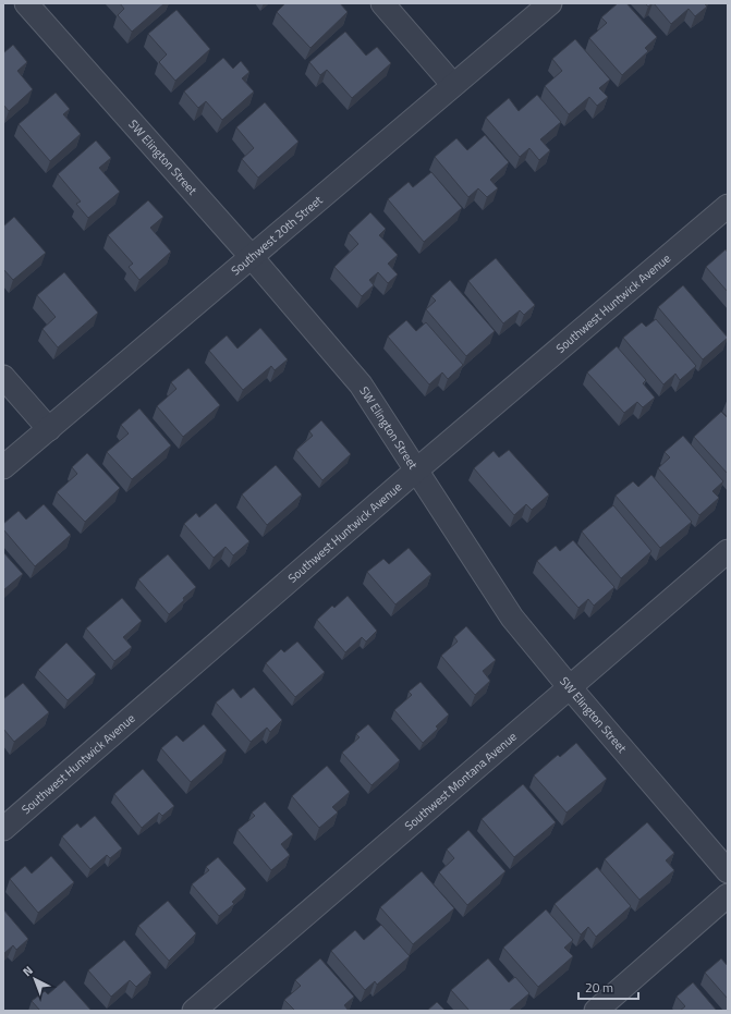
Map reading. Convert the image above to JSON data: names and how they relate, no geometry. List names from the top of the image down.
{
  "streets": {
    "street": [
      "SW Elington Street",
      "Southwest 20th Street",
      "Southwest Huntwick Avenue",
      "Southwest Montana Avenue"
    ]
  },
  "crossings": [
    ["SW Elington Street", "Southwest 20th Street"],
    ["SW Elington Street", "Southwest Huntwick Avenue"],
    ["SW Elington Street", "Southwest Montana Avenue"]
  ],
  "scale_bar": "20 m",
  "north": "top left"
}
